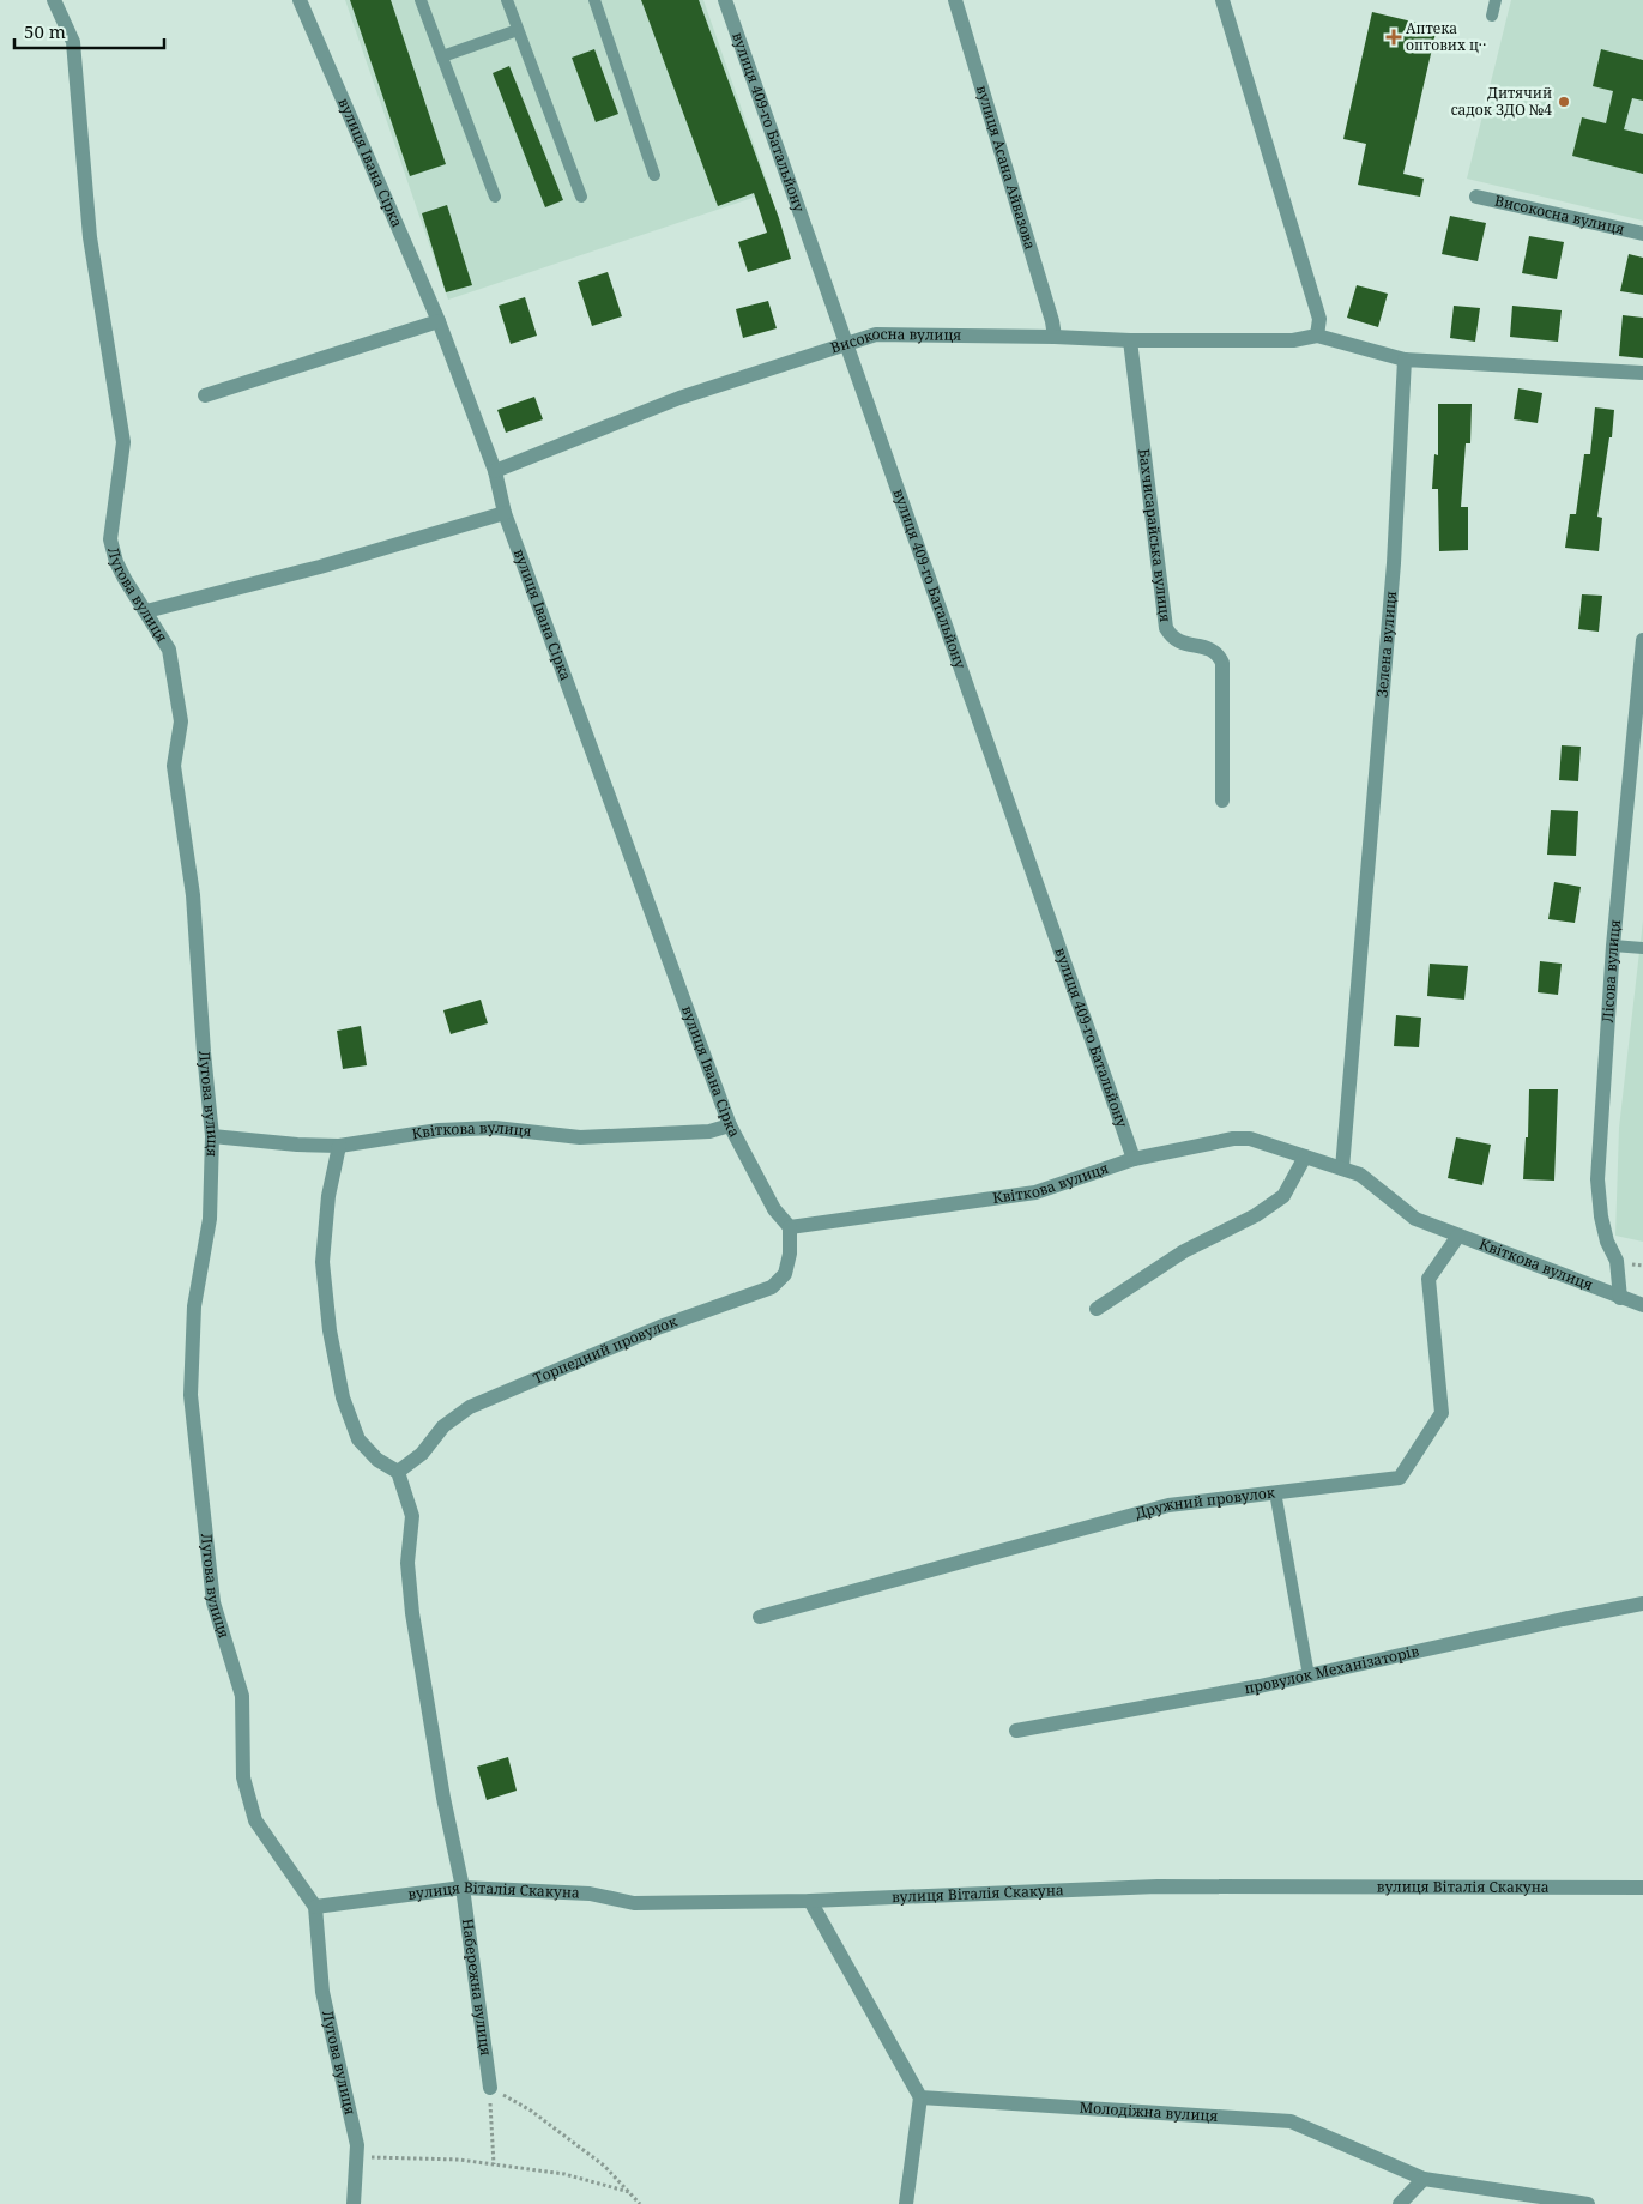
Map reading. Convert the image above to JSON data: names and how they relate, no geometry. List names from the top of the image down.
{
  "streets": {
    "street": [
      "вулиця 409-го Батальйону",
      "вулиця Івана Сірка",
      "вулиця Асана Айвазова",
      "Високосна вулиця",
      "Бахчисарайська вулиця",
      "Лугова вулиця",
      "Зелена вулиця",
      "Лісова вулиця",
      "Квіткова вулиця",
      "Торпедний провулок",
      "Дружний провулок",
      "провулок Механізаторів",
      "вулиця Віталія Скакуна",
      "Набережна вулиця",
      "Молодіжна вулиця"
    ]
  },
  "crossings": [
    ["вулиця 409-го Батальйону", "Високосна вулиця"],
    ["вулиця 409-го Батальйону", "Квіткова вулиця"],
    ["вулиця Івана Сірка", "Високосна вулиця"],
    ["вулиця Івана Сірка", "Квіткова вулиця"],
    ["вулиця Івана Сірка", "Торпедний провулок"],
    ["вулиця Асана Айвазова", "Високосна вулиця"],
    ["Високосна вулиця", "Бахчисарайська вулиця"],
    ["Високосна вулиця", "Зелена вулиця"],
    ["Лугова вулиця", "Квіткова вулиця"],
    ["Лугова вулиця", "вулиця Віталія Скакуна"],
    ["Зелена вулиця", "Квіткова вулиця"],
    ["Лісова вулиця", "Квіткова вулиця"],
    ["Квіткова вулиця", "Торпедний провулок"],
    ["Квіткова вулиця", "Дружний провулок"],
    ["вулиця Віталія Скакуна", "Набережна вулиця"]
  ],
  "places": {
    "health": ["Аптека оптових ц‥"],
    "other": ["Дитячий садок ЗДО №4"]
  },
  "scale_bar": "50 m"
}
